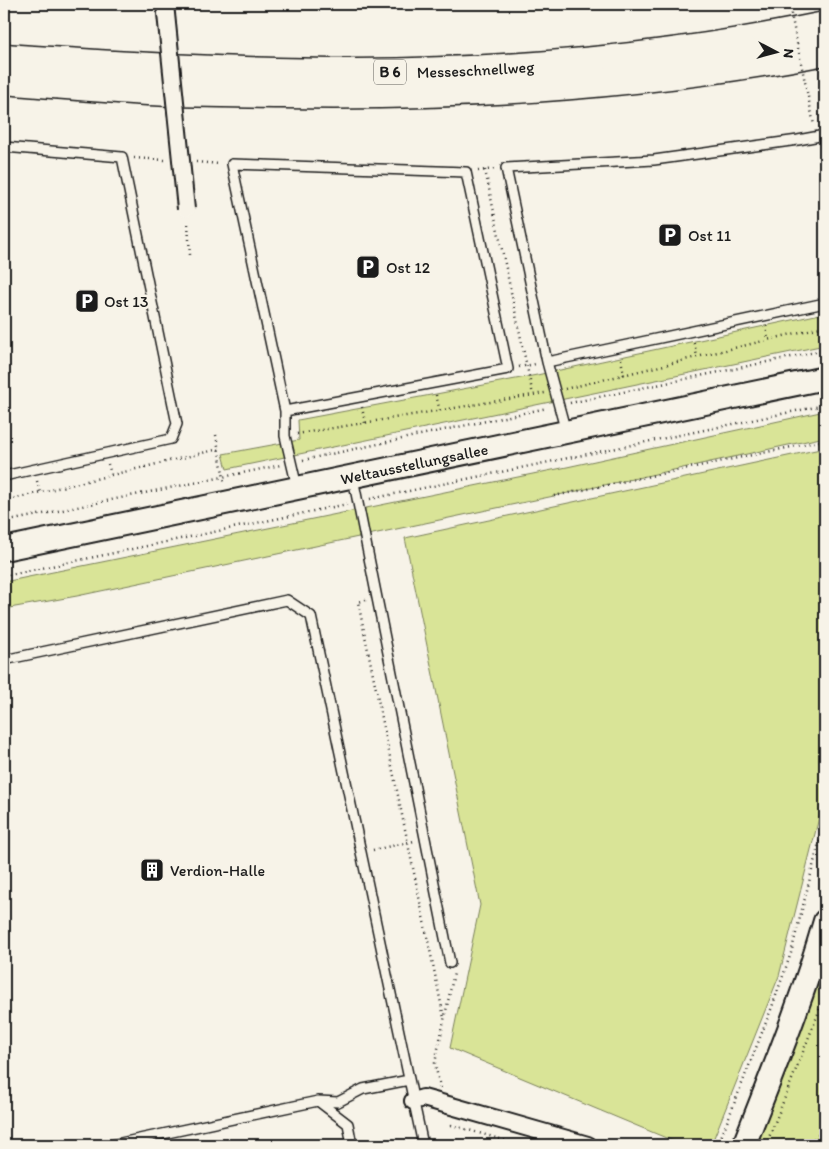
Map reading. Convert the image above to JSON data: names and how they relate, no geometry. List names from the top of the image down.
{
  "streets": {
    "highway": ["Messeschnellweg", "B 6"],
    "main road": ["Weltausstellungsallee"]
  },
  "places": {
    "parking": ["Ost 11", "Ost 12", "Ost 13"],
    "building": ["Verdion-Halle"]
  },
  "north": "right"
}
